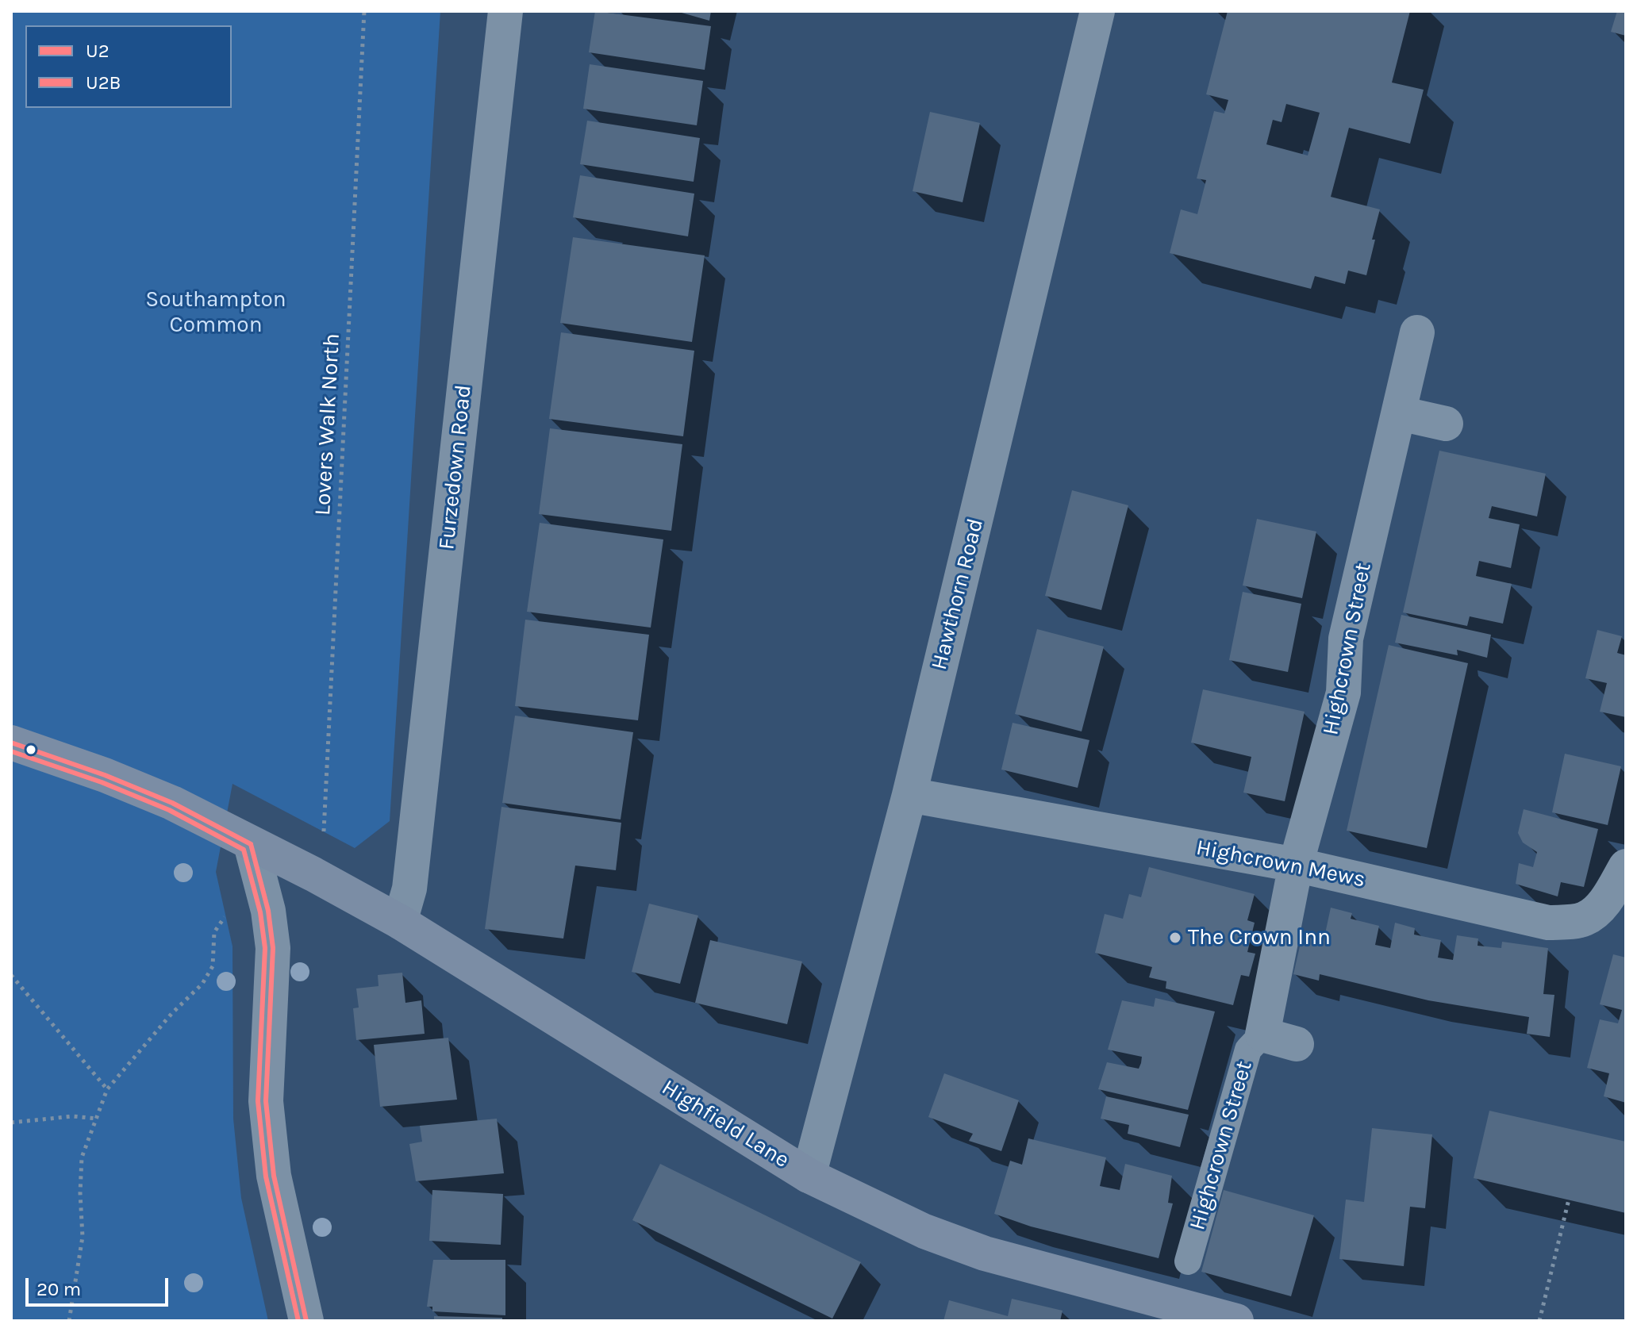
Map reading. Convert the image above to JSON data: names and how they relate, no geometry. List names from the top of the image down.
{
  "streets": {
    "main road": ["Highfield Lane"],
    "street": [
      "Furzedown Road",
      "Hawthorn Road",
      "Highcrown Street",
      "Highcrown Mews"
    ],
    "path": ["Lovers Walk North"]
  },
  "crossings": [
    ["Furzedown Road", "Highfield Lane"],
    ["Hawthorn Road", "Highcrown Mews"],
    ["Hawthorn Road", "Highfield Lane"],
    ["Highcrown Street", "Highcrown Mews"]
  ],
  "parks": ["Southampton Common"],
  "places": ["The Crown Inn"],
  "lines": ["transit line U2", "transit line U2B"],
  "legend": ["U2", "U2B"],
  "scale_bar": "20 m"
}
